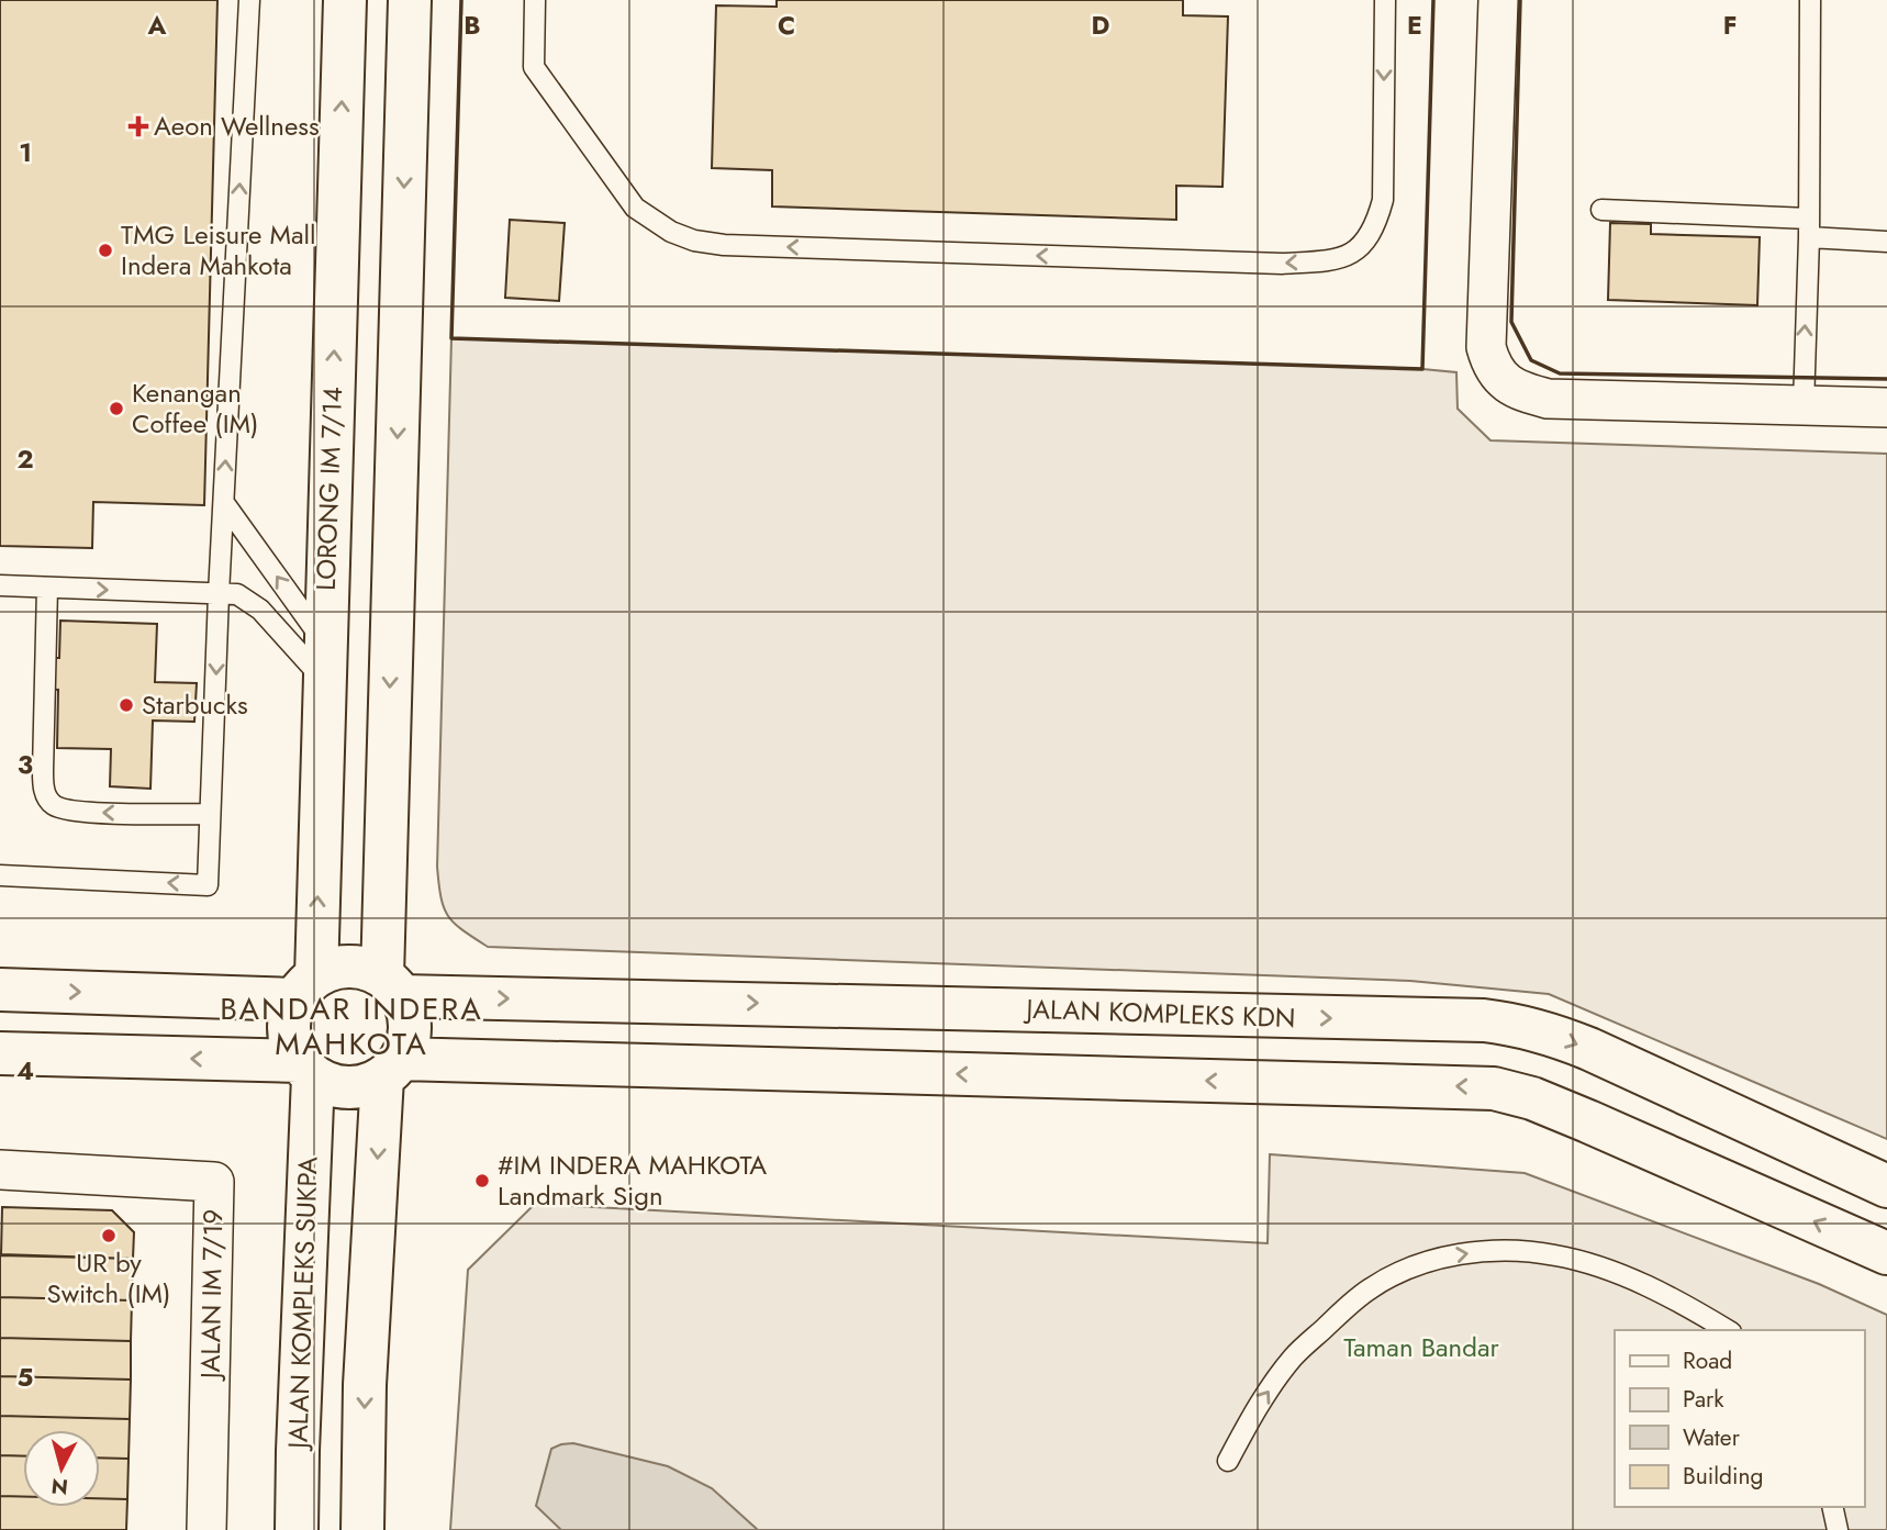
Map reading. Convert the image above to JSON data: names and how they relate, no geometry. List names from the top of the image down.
{
  "streets": {
    "street": [
      "LORONG IM 7/14",
      "JALAN KOMPLEKS KDN",
      "JALAN IM 7/19",
      "JALAN KOMPLEKS SUKPA"
    ]
  },
  "crossings": [
    ["LORONG IM 7/14", "JALAN KOMPLEKS KDN"],
    ["LORONG IM 7/14", "JALAN KOMPLEKS SUKPA"],
    ["JALAN KOMPLEKS KDN", "JALAN KOMPLEKS SUKPA"]
  ],
  "districts": ["BANDAR INDERA MAHKOTA"],
  "parks": ["Taman Bandar"],
  "places": {
    "health": ["Aeon Wellness"],
    "other": [
      "TMG Leisure Mall Indera Mahkota",
      "Kenangan Coffee (IM)",
      "Starbucks",
      "#IM INDERA MAHKOTA Landmark Sign",
      "UR by Switch (IM)"
    ]
  },
  "legend": [
    "Road",
    "Park",
    "Water",
    "Building"
  ],
  "north": "bottom",
  "grid": {
    "columns": [
      "A",
      "B",
      "C",
      "D",
      "E",
      "F"
    ],
    "rows": [
      "1",
      "2",
      "3",
      "4",
      "5"
    ]
  }
}
